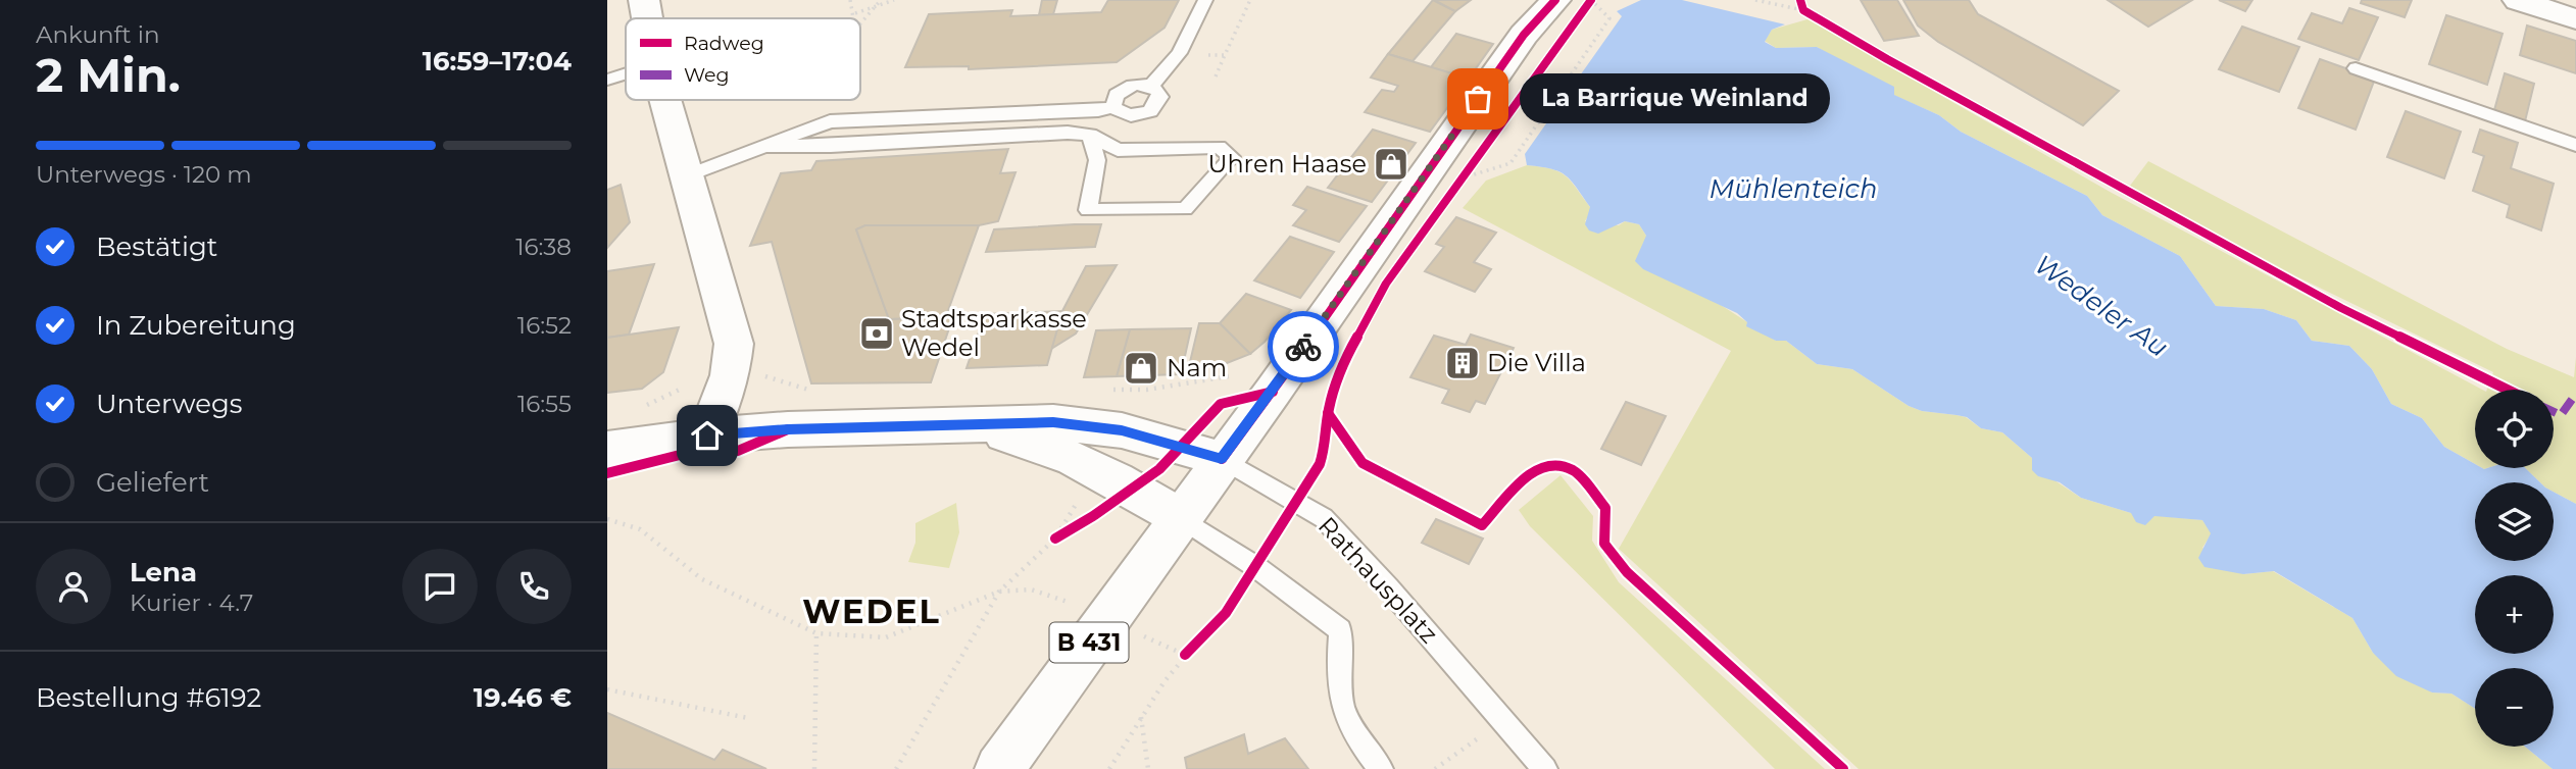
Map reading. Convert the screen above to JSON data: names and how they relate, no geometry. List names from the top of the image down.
{
  "streets": {
    "street": ["Rathausplatz", "B 431"]
  },
  "crossings": [
    ["Rathausplatz", "B 431"]
  ],
  "districts": ["WEDEL"],
  "water": ["Mühlenteich", "Wedeler Au"],
  "places": {
    "other": ["La Barrique Weinland"],
    "shop": ["Uhren Haase", "Nam"],
    "bank": ["Stadtsparkasse Wedel"],
    "building": ["Die Villa"]
  },
  "legend": ["Radweg", "Weg"],
  "page": {
    "heading": ["2 Min.", "Ankunft in", "16:59–17:04"],
    "panel": [
      "Lena",
      "Kurier · 4.7",
      "Bestellung #6192",
      "19.46 €"
    ],
    "bubble": "La Barrique Weinland",
    "bar": "Unterwegs · 120 m",
    "list": [
      ["Bestätigt", "16:38"],
      ["In Zubereitung", "16:52"],
      ["Unterwegs", "16:55"],
      "Geliefert"
    ],
    "map_buttons": ["+", "−"]
  }
}
